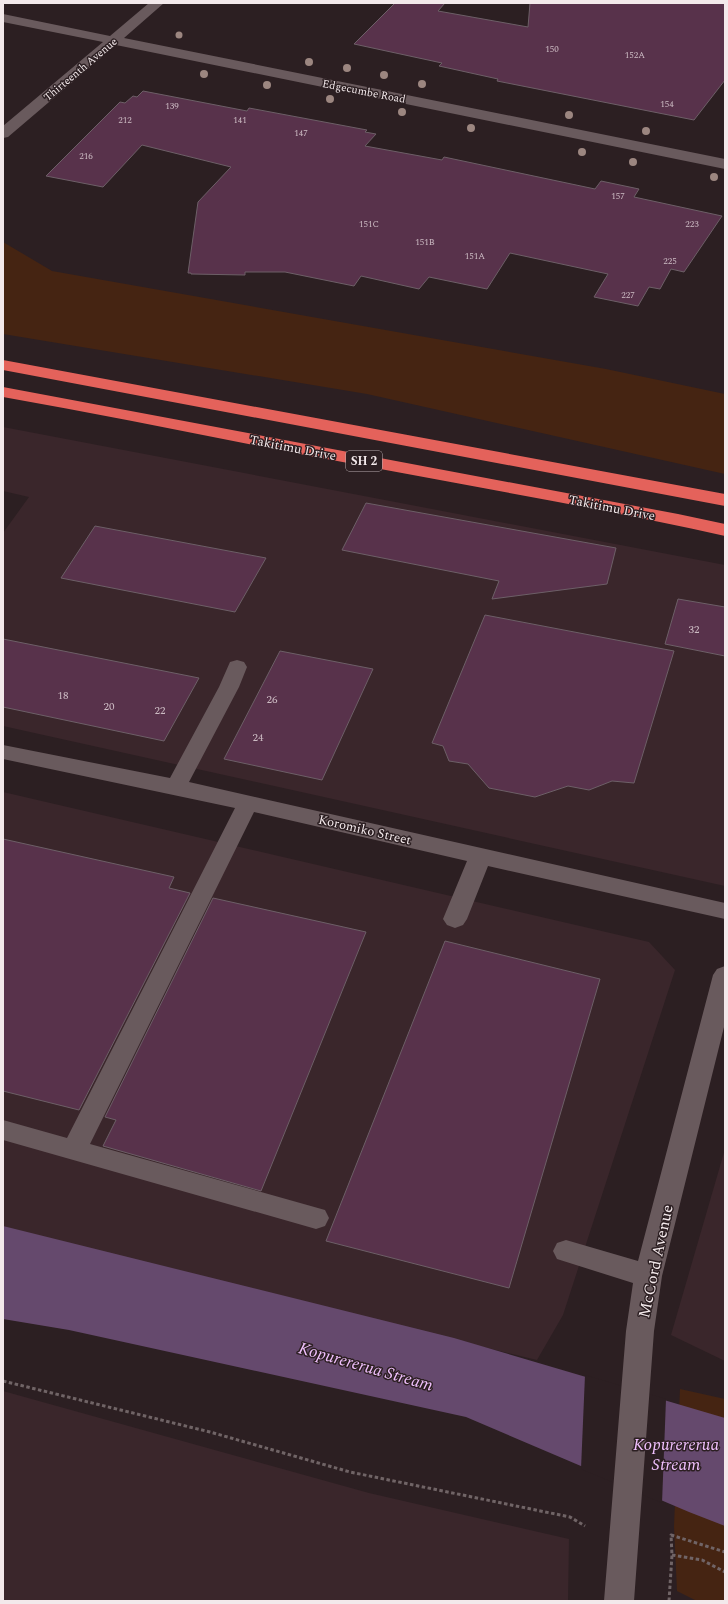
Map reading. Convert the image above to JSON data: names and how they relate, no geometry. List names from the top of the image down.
{
  "streets": {
    "highway": ["Takitimu Drive", "SH 2"],
    "street": [
      "Thirteenth Avenue",
      "Edgecumbe Road",
      "Koromiko Street",
      "McCord Avenue"
    ]
  },
  "crossings": [
    ["Thirteenth Avenue", "Edgecumbe Road"]
  ],
  "water": ["Kopurererua Stream"],
  "house_numbers": [
    "150",
    "152A",
    "154",
    "139",
    "212",
    "141",
    "147",
    "216",
    "157",
    "151C",
    "223",
    "151B",
    "151A",
    "225",
    "227",
    "32",
    "18",
    "26",
    "20",
    "22",
    "24"
  ]
}
